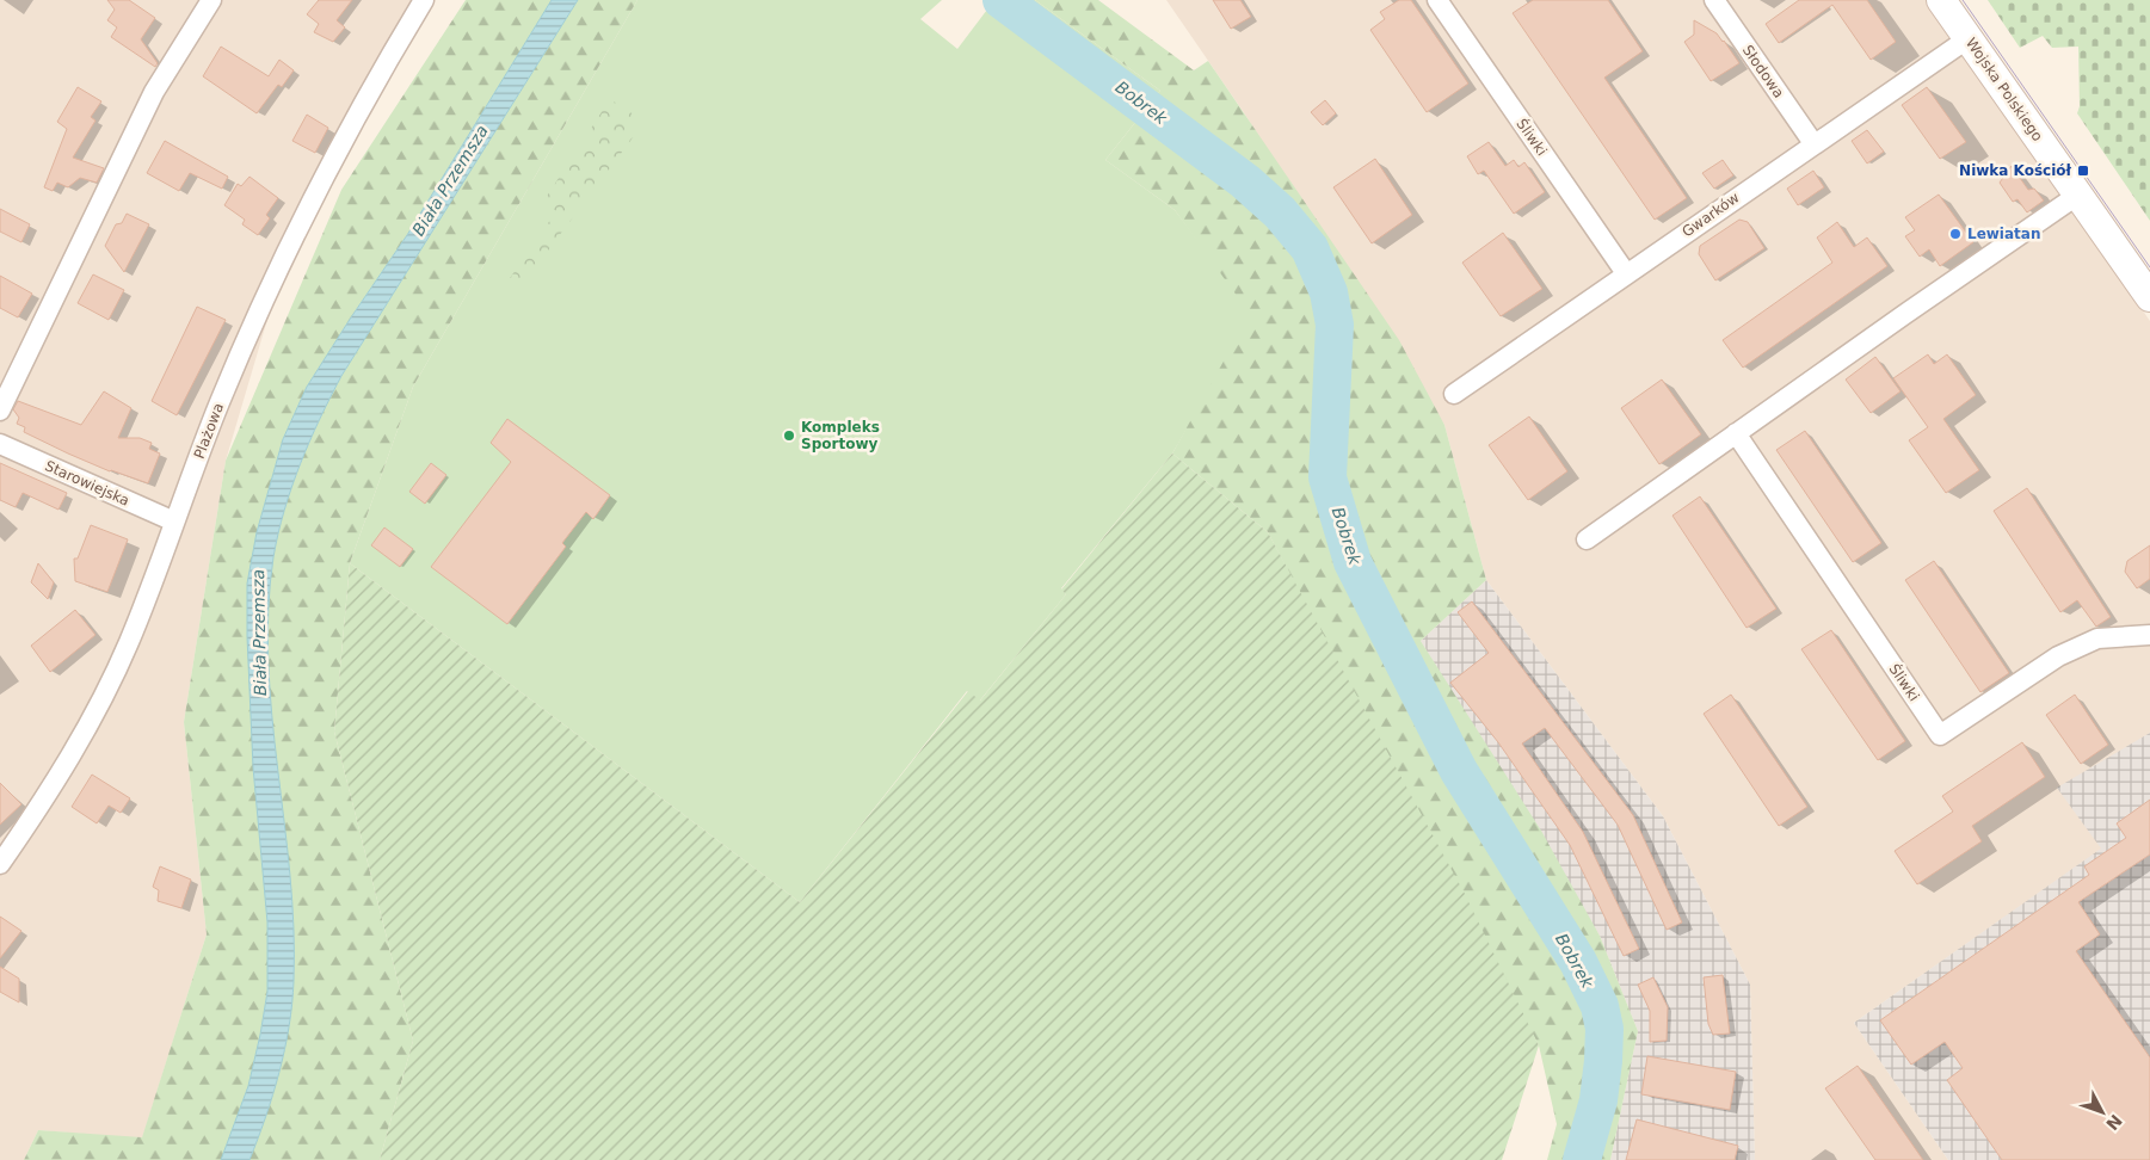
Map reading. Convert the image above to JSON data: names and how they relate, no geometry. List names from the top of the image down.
{
  "streets": {
    "main road": ["Wojska Polskiego"],
    "street": [
      "Słodowa",
      "Śliwki",
      "Gwarków",
      "Plażowa",
      "Starowiejska"
    ]
  },
  "crossings": [
    ["Słodowa", "Gwarków"],
    ["Wojska Polskiego", "Gwarków"],
    ["Śliwki", "Gwarków"],
    ["Plażowa", "Starowiejska"]
  ],
  "water": ["Bobrek", "Biała Przemsza"],
  "places": {
    "transit": ["Niwka Kościół"],
    "other": ["Lewiatan", "Kompleks Sportowy"]
  },
  "north": "bottom right"
}
